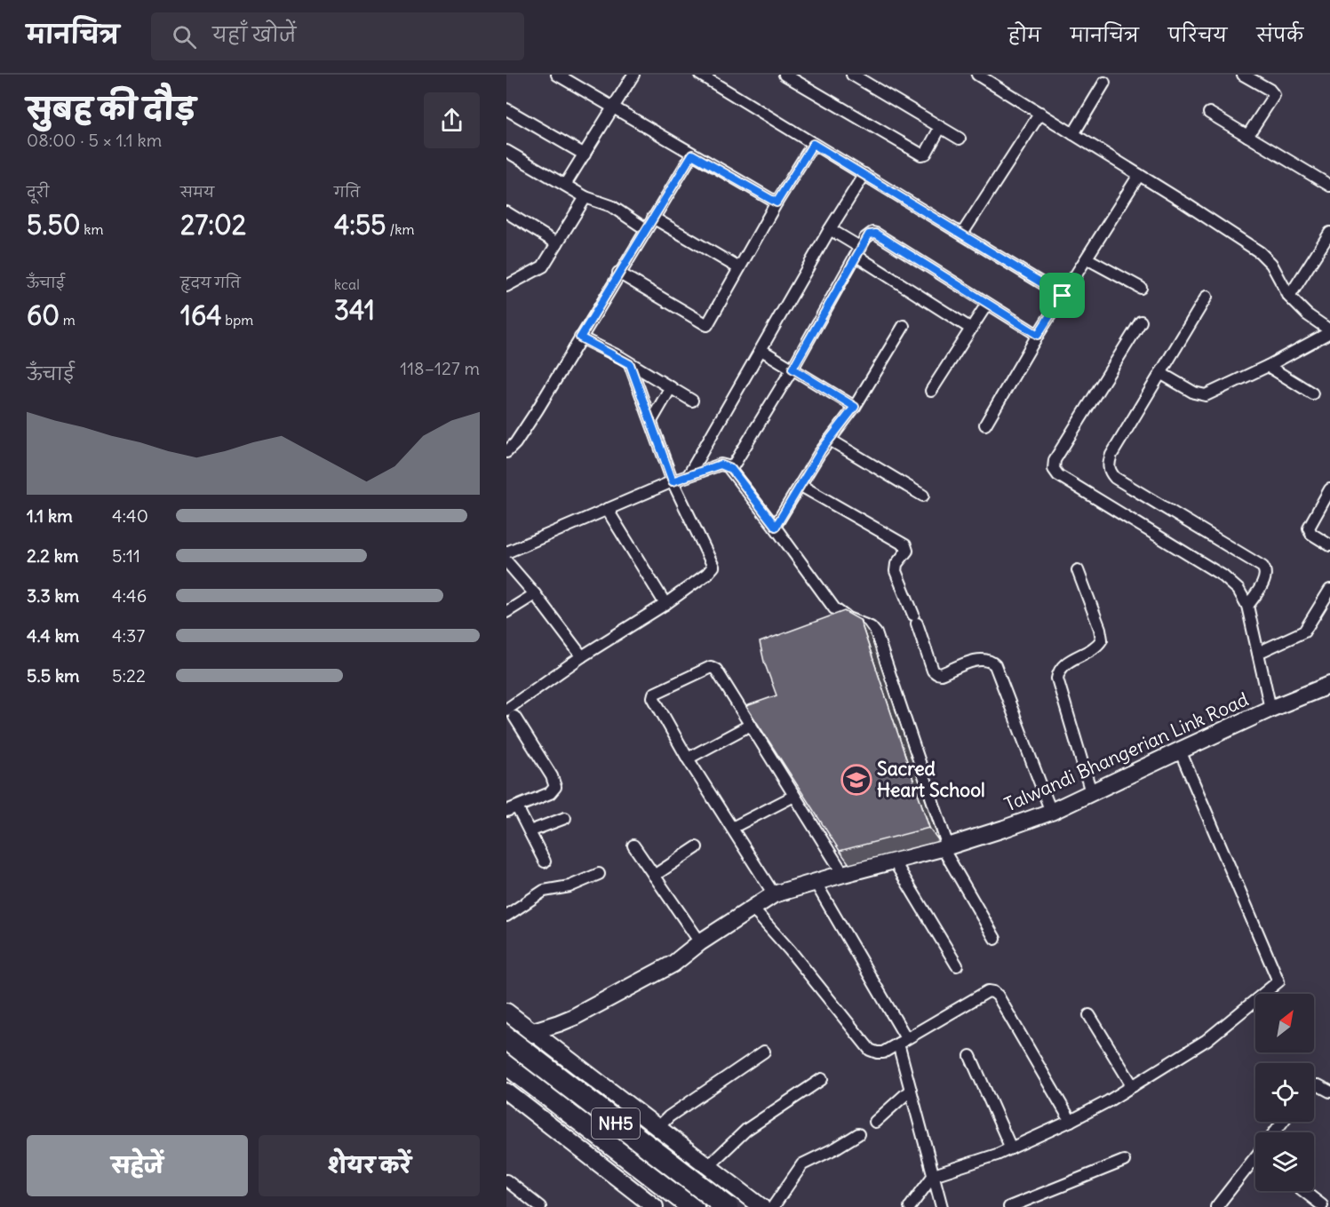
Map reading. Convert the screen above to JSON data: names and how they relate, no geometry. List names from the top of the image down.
{
  "streets": {
    "highway": ["NH5"],
    "street": ["Talwandi Bhangerian Link Road"]
  },
  "places": {
    "school or university": ["Sacred Heart School"]
  },
  "north": "top right",
  "page": {
    "header": "मानचित्र",
    "search": "यहाँ खोजें",
    "nav": [
      "होम",
      "मानचित्र",
      "परिचय",
      "संपर्क"
    ],
    "heading": ["सुबह की दौड़", "08:00 · 5 × 1.1 km"],
    "stats": [
      ["दूरी", "5.50 km"],
      ["समय", "27:02"],
      ["गति", "4:55 /km"],
      ["ऊँचाई", "60 m"],
      ["हृदय गति", "164 bpm"],
      ["kcal", "341"]
    ],
    "chart": ["ऊँचाई", "118–127 m"],
    "list": [
      {
        "name": "1.1 km",
        "note": "4:40"
      },
      {
        "name": "2.2 km",
        "note": "5:11"
      },
      {
        "name": "3.3 km",
        "note": "4:46"
      },
      {
        "name": "4.4 km",
        "note": "4:37"
      },
      {
        "name": "5.5 km",
        "note": "5:22"
      }
    ],
    "buttons": ["सहेजें", "शेयर करें"]
  }
}
